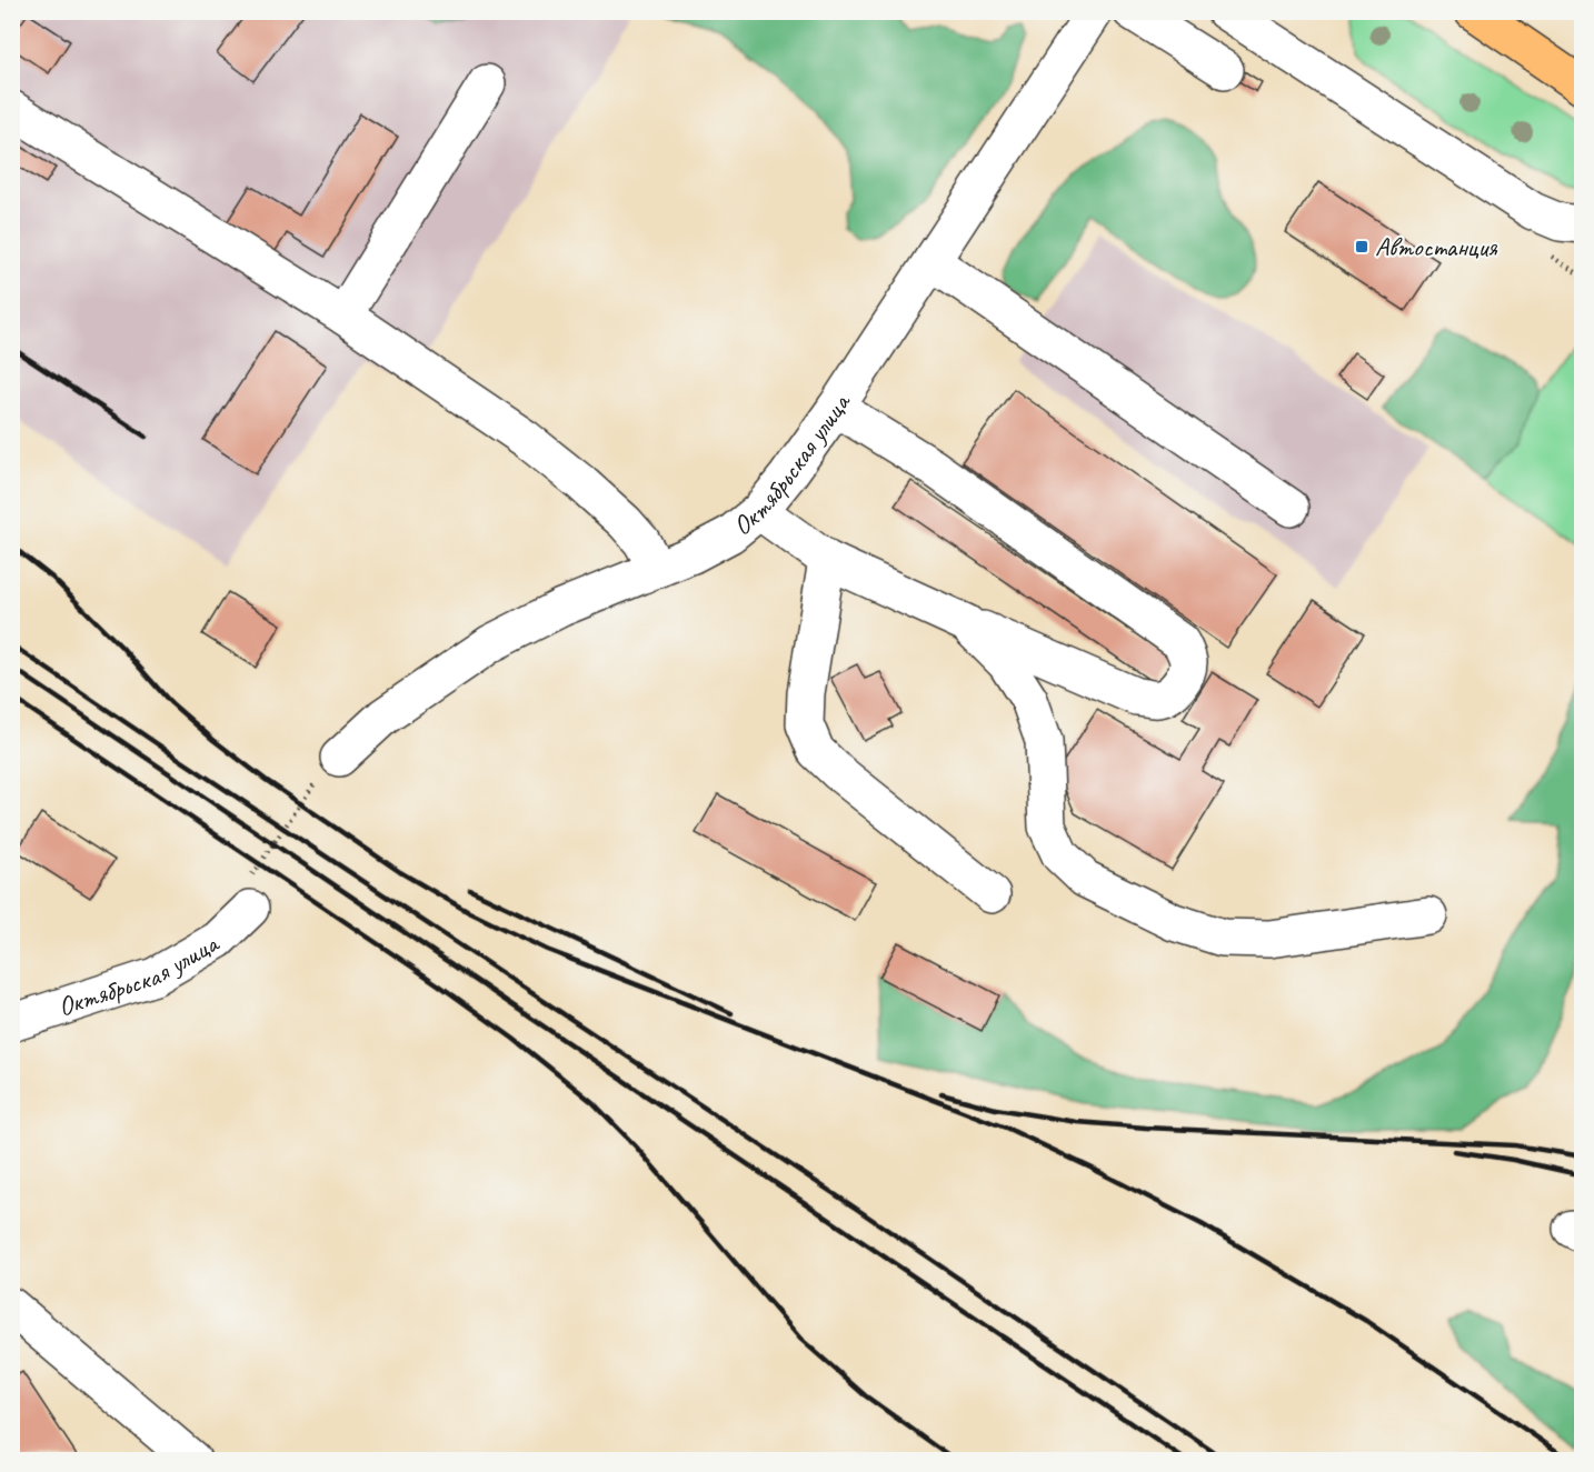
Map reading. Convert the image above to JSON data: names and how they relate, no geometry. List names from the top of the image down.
{
  "streets": {
    "street": ["Октябрьская улица"]
  },
  "places": {
    "transit": ["Автостанция"]
  }
}
